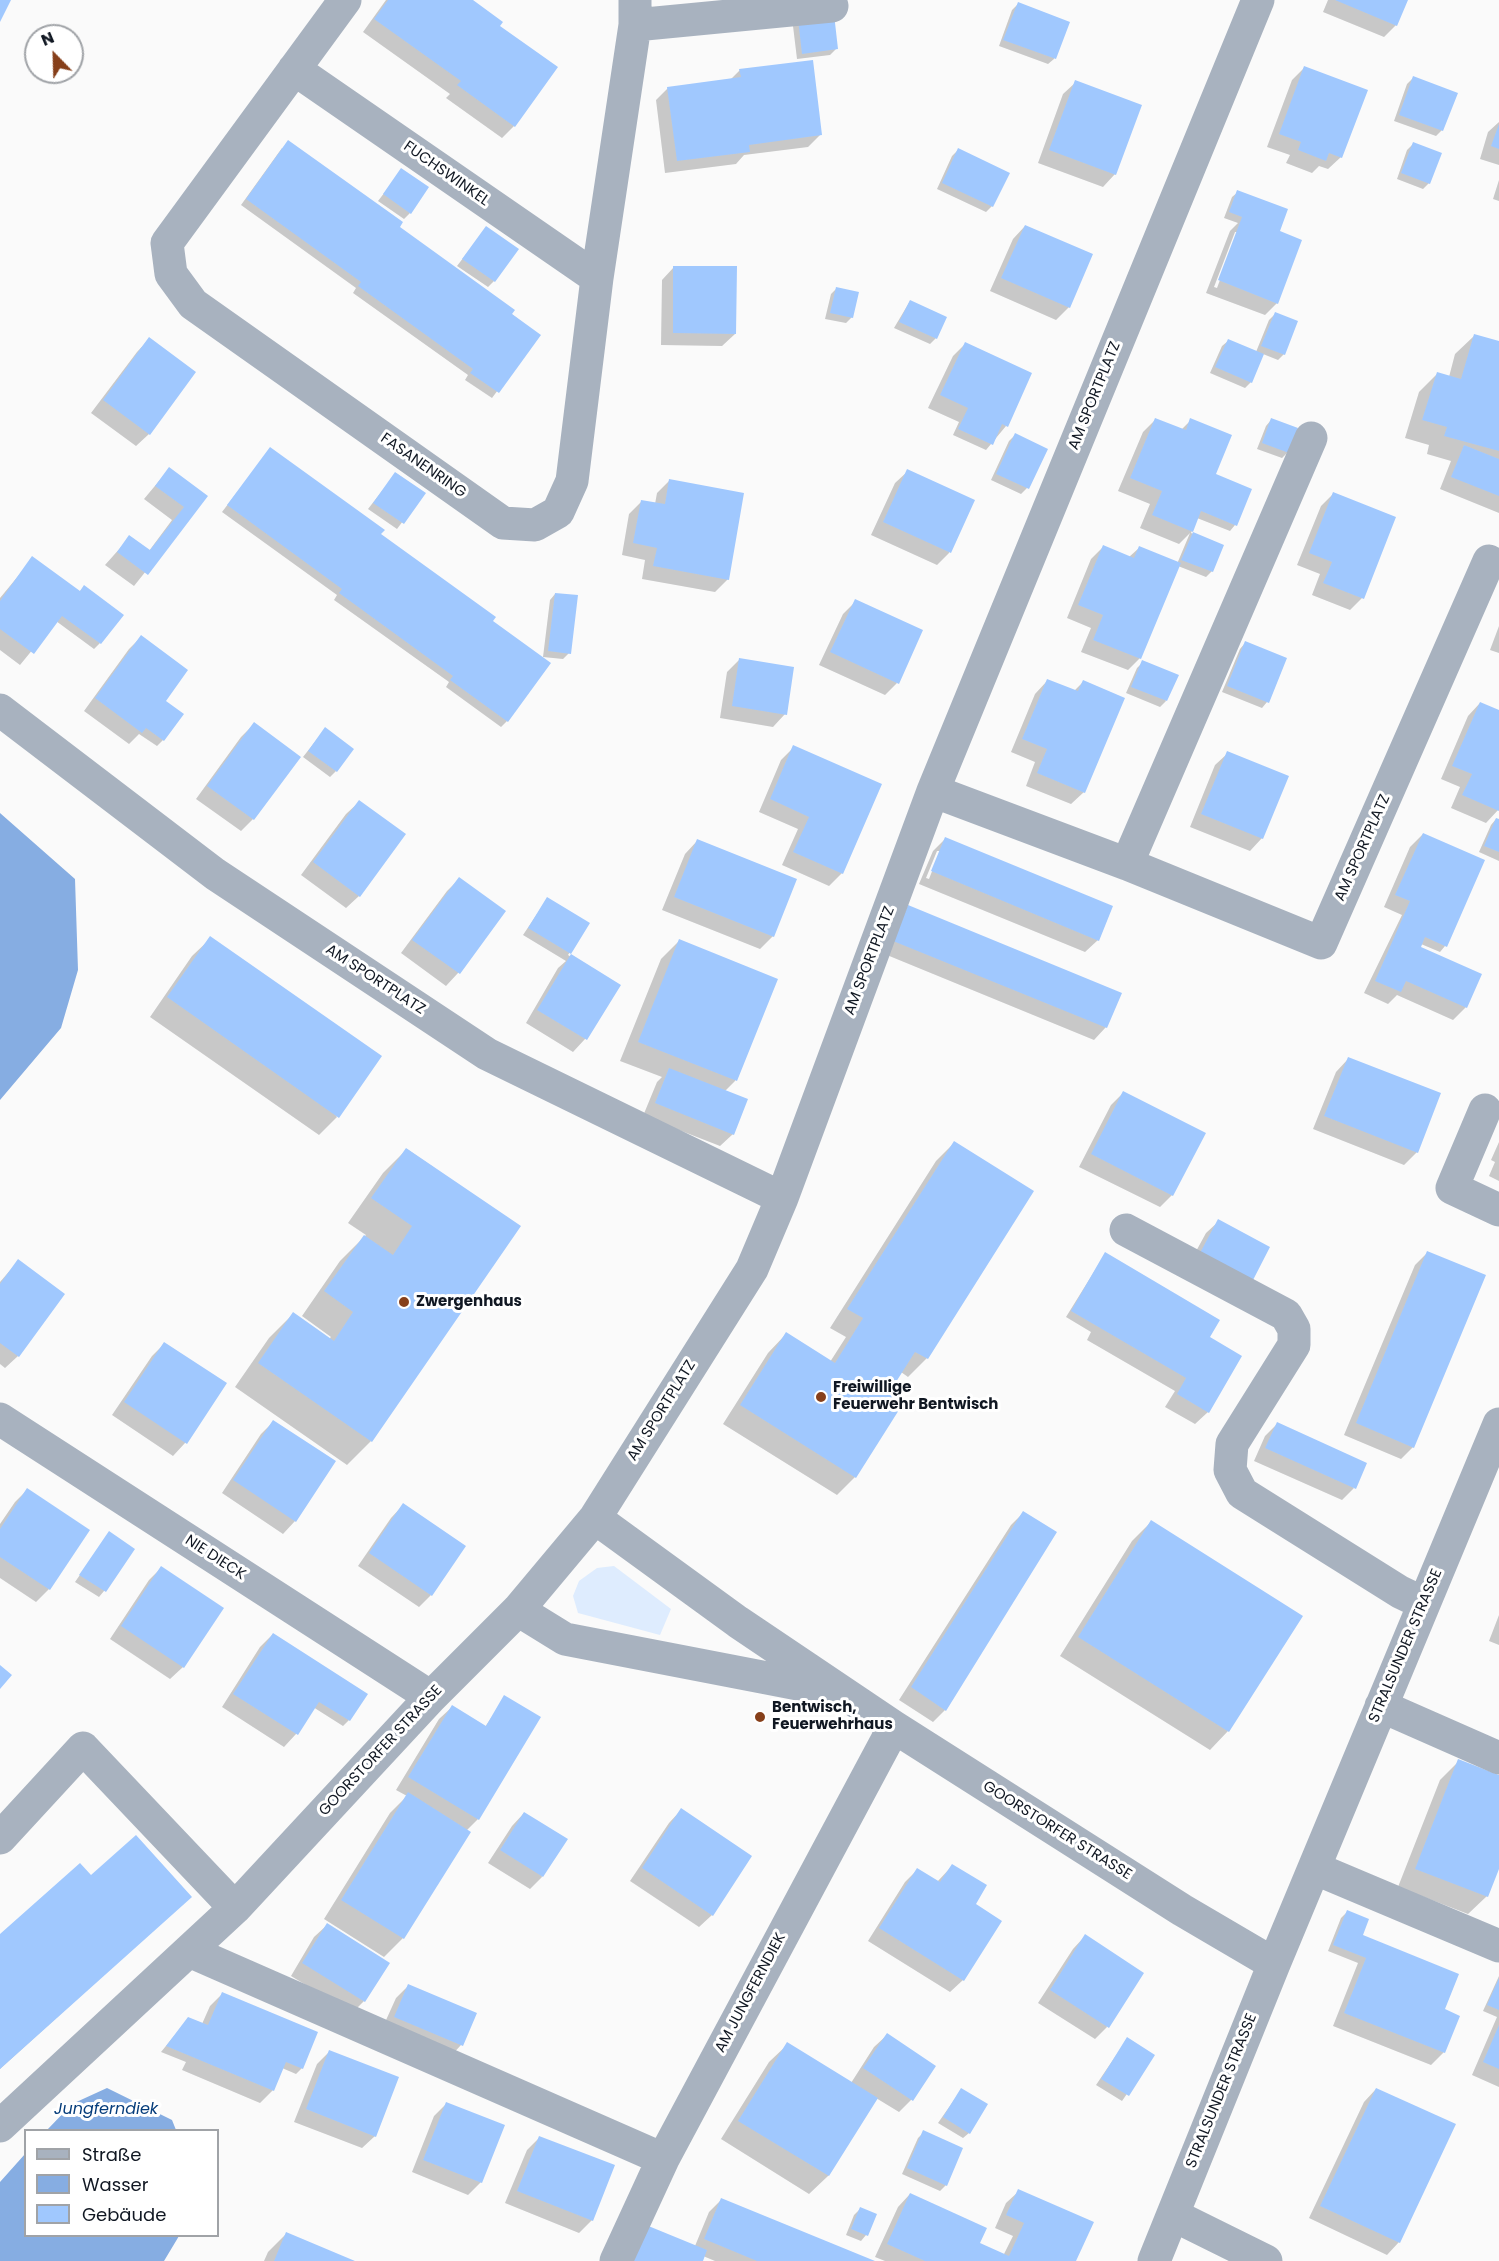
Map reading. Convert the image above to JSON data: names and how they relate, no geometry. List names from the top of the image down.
{
  "streets": {
    "street": [
      "FUCHSWINKEL",
      "AM SPORTPLATZ",
      "FASANENRING",
      "NIE DIECK",
      "STRALSUNDER STRASSE",
      "GOORSTORFER STRASSE",
      "AM JUNGFERNDIEK"
    ]
  },
  "crossings": [
    ["FUCHSWINKEL", "FASANENRING"],
    ["AM SPORTPLATZ", "GOORSTORFER STRASSE"],
    ["NIE DIECK", "GOORSTORFER STRASSE"],
    ["STRALSUNDER STRASSE", "GOORSTORFER STRASSE"],
    ["GOORSTORFER STRASSE", "AM JUNGFERNDIEK"]
  ],
  "water": ["Jungferndiek"],
  "places": ["Zwergenhaus", "Freiwillige Feuerwehr Bentwisch", "Bentwisch, Feuerwehrhaus"],
  "legend": ["Straße", "Wasser", "Gebäude"],
  "north": "top left"
}
